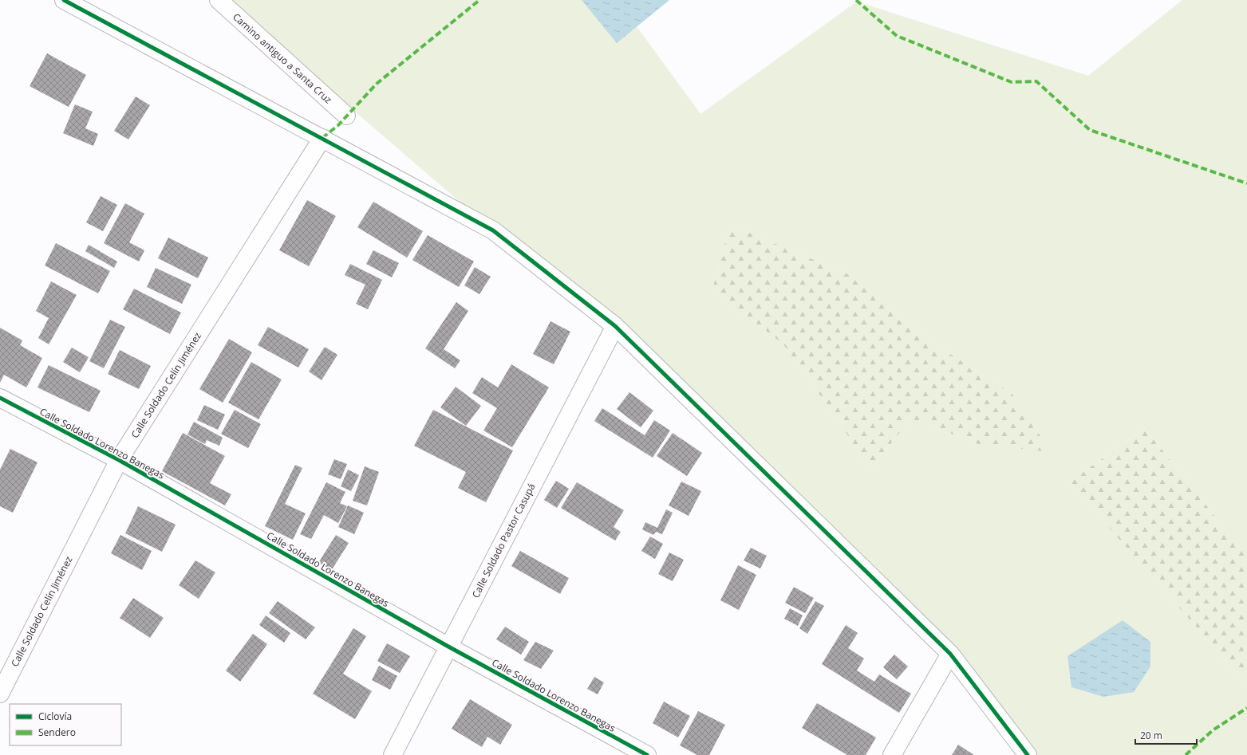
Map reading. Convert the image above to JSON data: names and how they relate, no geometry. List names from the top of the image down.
{
  "streets": {
    "street": [
      "Camino antiguo a Santa Cruz",
      "Calle Soldado Celín Jiménez",
      "Calle Soldado Lorenzo Banegas",
      "Calle Soldado Pastor Casupá"
    ]
  },
  "crossings": [
    ["Calle Soldado Celín Jiménez", "Calle Soldado Lorenzo Banegas"],
    ["Calle Soldado Lorenzo Banegas", "Calle Soldado Pastor Casupá"]
  ],
  "legend": ["Ciclovía", "Sendero"],
  "scale_bar": "20 m"
}
